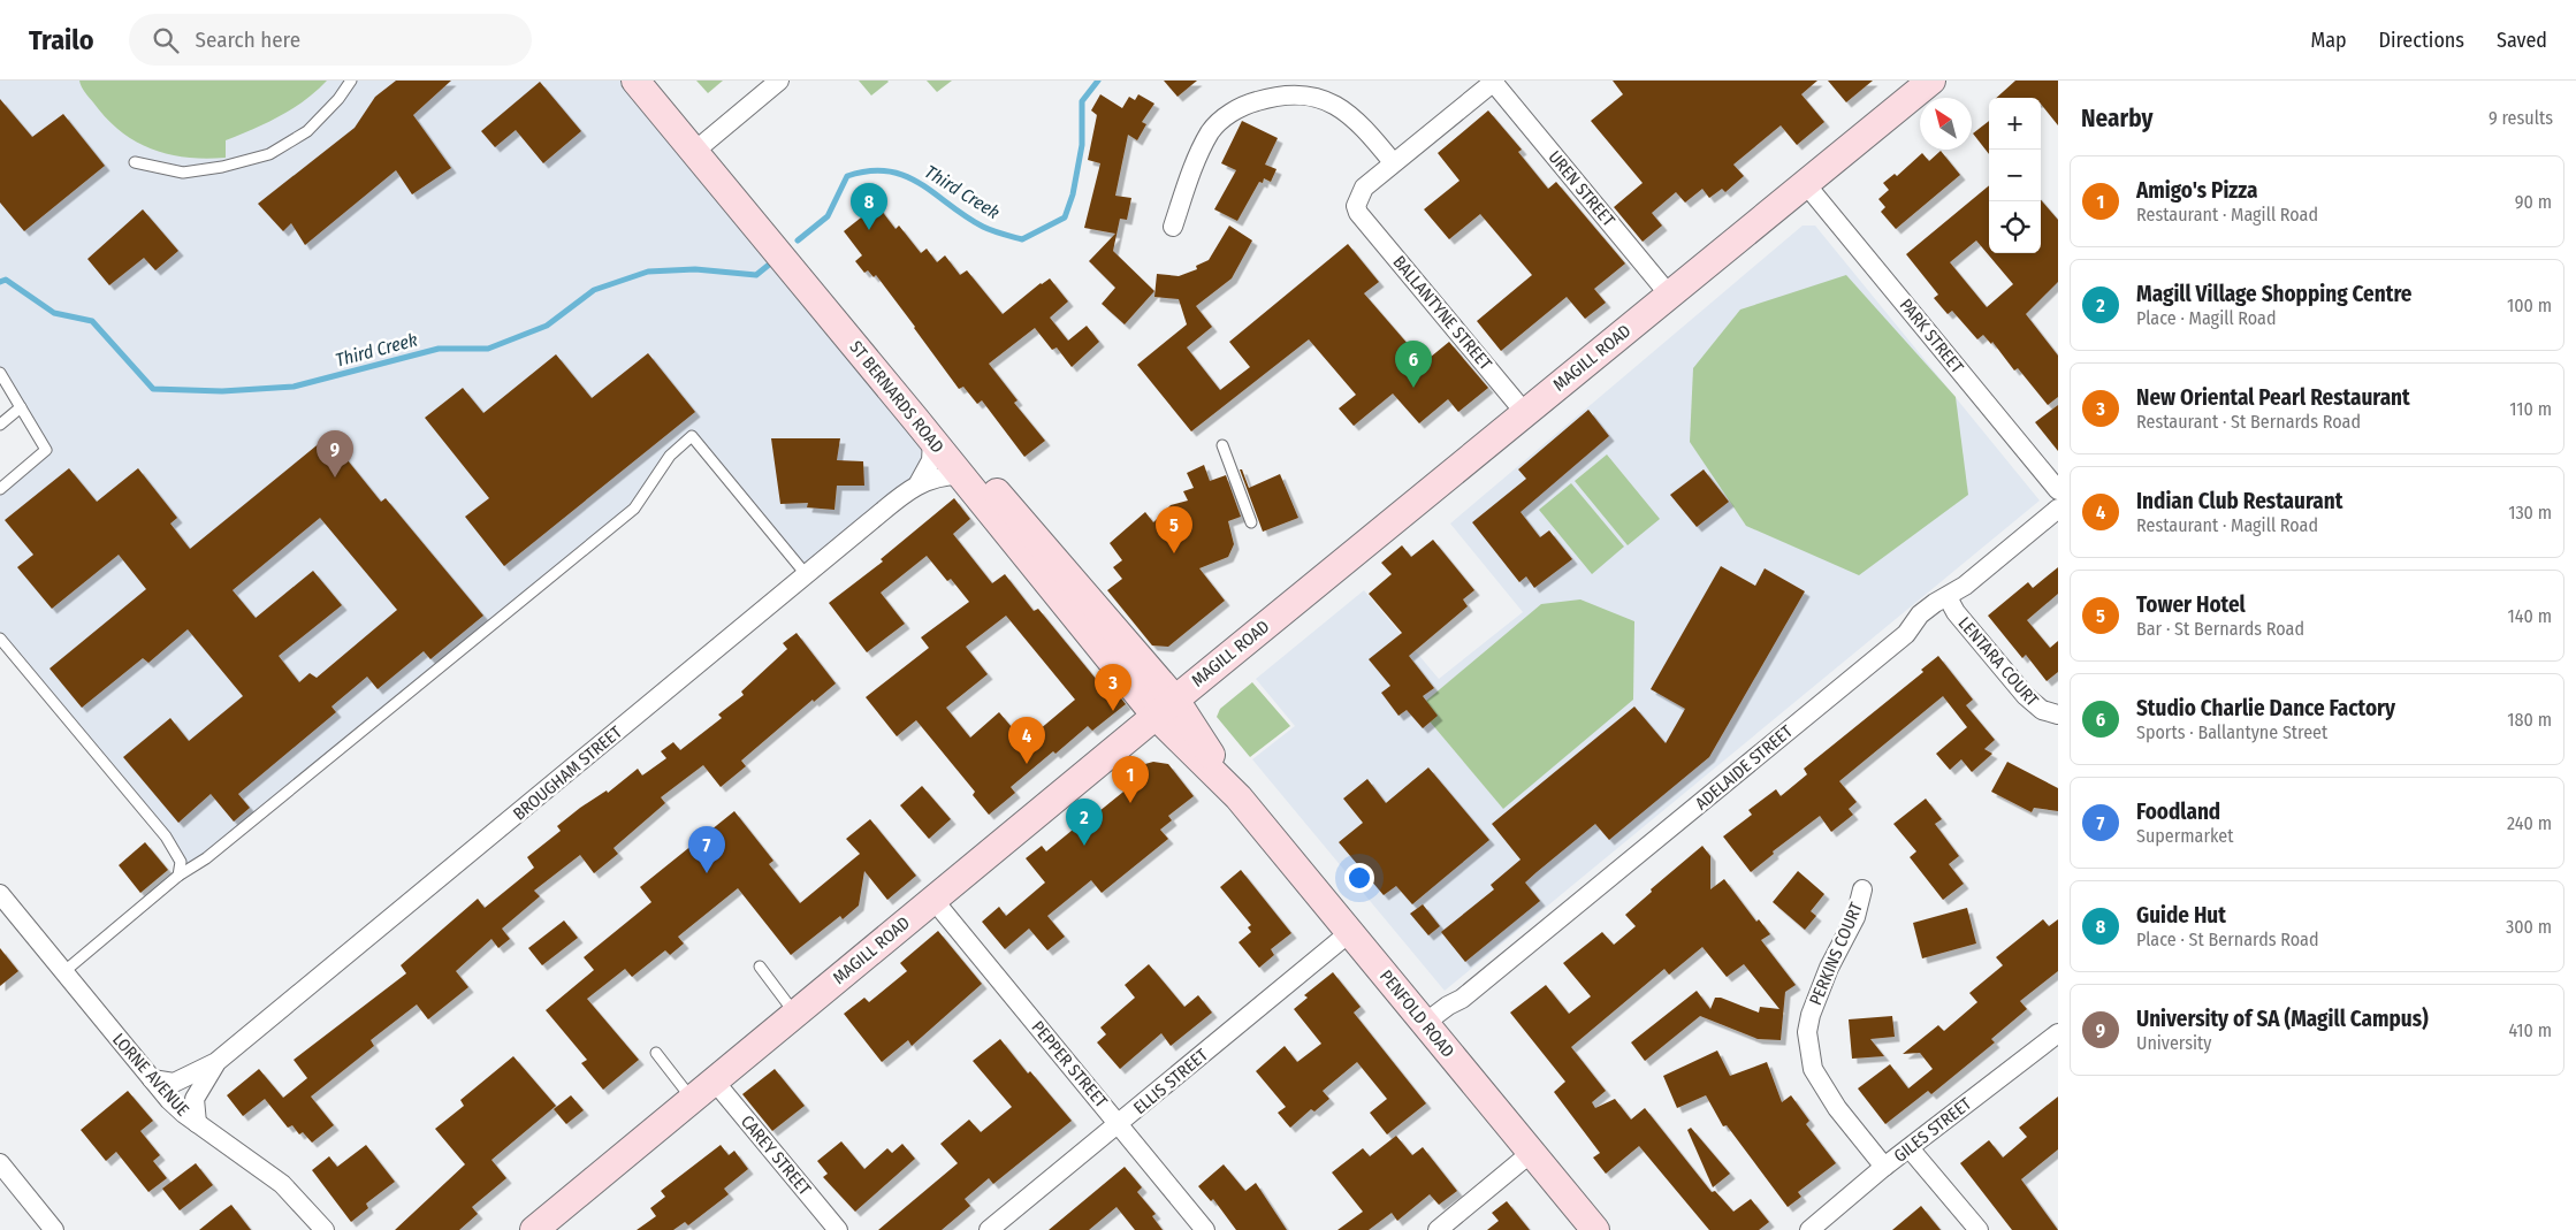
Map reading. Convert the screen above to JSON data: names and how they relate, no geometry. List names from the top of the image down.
{
  "streets": {
    "main road": ["MAGILL ROAD", "ST BERNARDS ROAD", "PENFOLD ROAD"],
    "street": [
      "UREN STREET",
      "BALLANTYNE STREET",
      "PARK STREET",
      "LENTARA COURT",
      "ADELAIDE STREET",
      "BROUGHAM STREET",
      "PERKINS COURT",
      "PEPPER STREET",
      "LORNE AVENUE",
      "ELLIS STREET",
      "GILES STREET",
      "CAREY STREET"
    ]
  },
  "crossings": [
    ["UREN STREET", "MAGILL ROAD"],
    ["BALLANTYNE STREET", "MAGILL ROAD"],
    ["PARK STREET", "MAGILL ROAD"],
    ["MAGILL ROAD", "ST BERNARDS ROAD"],
    ["MAGILL ROAD", "PENFOLD ROAD"],
    ["MAGILL ROAD", "PEPPER STREET"],
    ["MAGILL ROAD", "CAREY STREET"],
    ["ST BERNARDS ROAD", "BROUGHAM STREET"],
    ["ST BERNARDS ROAD", "PENFOLD ROAD"],
    ["LENTARA COURT", "ADELAIDE STREET"],
    ["ADELAIDE STREET", "PENFOLD ROAD"],
    ["BROUGHAM STREET", "LORNE AVENUE"],
    ["PERKINS COURT", "GILES STREET"],
    ["PENFOLD ROAD", "ELLIS STREET"],
    ["PEPPER STREET", "ELLIS STREET"]
  ],
  "water": ["Third Creek"],
  "north": "top left",
  "page": {
    "header": "Trailo",
    "search": "Search here",
    "nav": ["Map", "Directions", "Saved"],
    "heading": ["Nearby", "9 results"],
    "map_buttons": ["+", "−"],
    "list": [
      {
        "mark": "1",
        "name": "Amigo's Pizza",
        "note": "Restaurant · Magill Road",
        "value": "90 m"
      },
      {
        "mark": "2",
        "name": "Magill Village Shopping Centre",
        "note": "Place · Magill Road",
        "value": "100 m"
      },
      {
        "mark": "3",
        "name": "New Oriental Pearl Restaurant",
        "note": "Restaurant · St Bernards Road",
        "value": "110 m"
      },
      {
        "mark": "4",
        "name": "Indian Club Restaurant",
        "note": "Restaurant · Magill Road",
        "value": "130 m"
      },
      {
        "mark": "5",
        "name": "Tower Hotel",
        "note": "Bar · St Bernards Road",
        "value": "140 m"
      },
      {
        "mark": "6",
        "name": "Studio Charlie Dance Factory",
        "note": "Sports · Ballantyne Street",
        "value": "180 m"
      },
      {
        "mark": "7",
        "name": "Foodland",
        "note": "Supermarket",
        "value": "240 m"
      },
      {
        "mark": "8",
        "name": "Guide Hut",
        "note": "Place · St Bernards Road",
        "value": "300 m"
      },
      {
        "mark": "9",
        "name": "University of SA (Magill Campus)",
        "note": "University",
        "value": "410 m"
      }
    ],
    "pins": [
      "8",
      "6",
      "9",
      "5",
      "3",
      "4",
      "1",
      "2",
      "7"
    ]
  }
}
